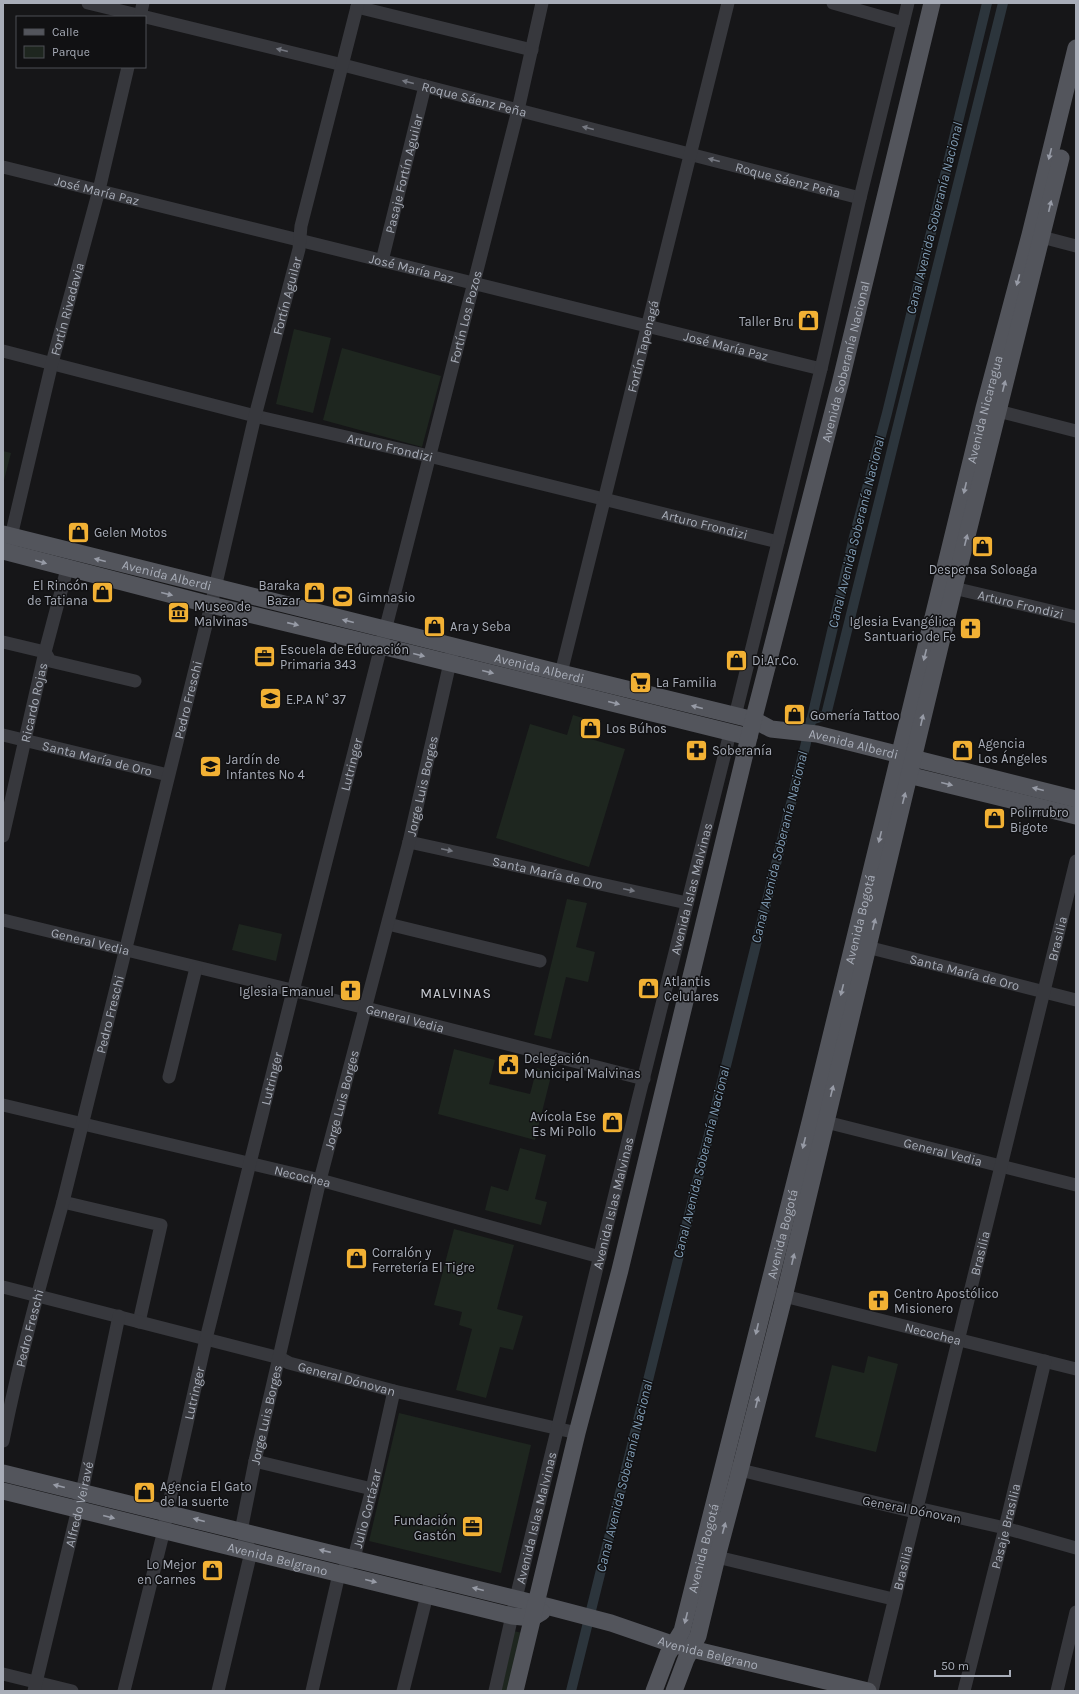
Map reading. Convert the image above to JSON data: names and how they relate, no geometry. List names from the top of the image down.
{
  "streets": {
    "main road": [
      "Avenida Soberanía Nacional",
      "Avenida Nicaragua",
      "Avenida Alberdi",
      "Avenida Islas Malvinas",
      "Avenida Bogotá",
      "Avenida Belgrano"
    ],
    "street": [
      "Roque Sáenz Peña",
      "Pasaje Fortín Aguilar",
      "José María Paz",
      "Fortín Aguilar",
      "Fortín Rivadavia",
      "Fortín Los Pozos",
      "Fortín Tapenagá",
      "Arturo Frondizi",
      "Pedro Freschi",
      "Ricardo Rojas",
      "Santa María de Oro",
      "Lutringer",
      "Jorge Luis Borges",
      "Brasilia",
      "General Vedia",
      "Necochea",
      "General Dónovan",
      "Alfredo Veiravé",
      "Julio Cortázar",
      "Pasaje Brasilia"
    ]
  },
  "crossings": [
    ["Roque Sáenz Peña", "Pasaje Fortín Aguilar"],
    ["Roque Sáenz Peña", "Fortín Aguilar"],
    ["Roque Sáenz Peña", "Fortín Los Pozos"],
    ["Roque Sáenz Peña", "Fortín Tapenagá"],
    ["Roque Sáenz Peña", "Avenida Soberanía Nacional"],
    ["Pasaje Fortín Aguilar", "José María Paz"],
    ["José María Paz", "Fortín Aguilar"],
    ["José María Paz", "Fortín Rivadavia"],
    ["José María Paz", "Fortín Los Pozos"],
    ["José María Paz", "Fortín Tapenagá"],
    ["José María Paz", "Avenida Soberanía Nacional"],
    ["Fortín Aguilar", "Arturo Frondizi"],
    ["Fortín Aguilar", "Avenida Alberdi"],
    ["Fortín Aguilar", "Pedro Freschi"],
    ["Fortín Rivadavia", "Arturo Frondizi"],
    ["Fortín Rivadavia", "Avenida Alberdi"],
    ["Fortín Los Pozos", "Arturo Frondizi"],
    ["Fortín Los Pozos", "Avenida Alberdi"],
    ["Fortín Los Pozos", "Lutringer"],
    ["Fortín Tapenagá", "Arturo Frondizi"],
    ["Fortín Tapenagá", "Avenida Alberdi"],
    ["Avenida Soberanía Nacional", "Arturo Frondizi"],
    ["Avenida Soberanía Nacional", "Avenida Alberdi"],
    ["Avenida Soberanía Nacional", "Avenida Islas Malvinas"],
    ["Avenida Nicaragua", "Arturo Frondizi"],
    ["Avenida Nicaragua", "Avenida Alberdi"],
    ["Avenida Nicaragua", "Avenida Bogotá"],
    ["Avenida Alberdi", "Pedro Freschi"],
    ["Avenida Alberdi", "Ricardo Rojas"],
    ["Avenida Alberdi", "Lutringer"],
    ["Avenida Alberdi", "Jorge Luis Borges"],
    ["Avenida Alberdi", "Avenida Islas Malvinas"],
    ["Avenida Alberdi", "Avenida Bogotá"],
    ["Pedro Freschi", "Santa María de Oro"],
    ["Pedro Freschi", "General Vedia"],
    ["Pedro Freschi", "Necochea"],
    ["Pedro Freschi", "General Dónovan"],
    ["Ricardo Rojas", "Santa María de Oro"],
    ["Santa María de Oro", "Jorge Luis Borges"],
    ["Santa María de Oro", "Avenida Islas Malvinas"],
    ["Santa María de Oro", "Avenida Bogotá"],
    ["Santa María de Oro", "Brasilia"],
    ["Lutringer", "General Vedia"],
    ["Lutringer", "Necochea"],
    ["Lutringer", "General Dónovan"],
    ["Lutringer", "Avenida Belgrano"],
    ["Jorge Luis Borges", "General Vedia"],
    ["Jorge Luis Borges", "Necochea"],
    ["Jorge Luis Borges", "General Dónovan"],
    ["Jorge Luis Borges", "Avenida Belgrano"],
    ["Avenida Islas Malvinas", "General Vedia"],
    ["Avenida Islas Malvinas", "Necochea"],
    ["Avenida Islas Malvinas", "General Dónovan"],
    ["Avenida Islas Malvinas", "Avenida Belgrano"],
    ["Avenida Bogotá", "General Vedia"],
    ["Avenida Bogotá", "Necochea"],
    ["Avenida Bogotá", "General Dónovan"],
    ["Avenida Bogotá", "Avenida Belgrano"],
    ["Brasilia", "General Vedia"],
    ["Brasilia", "Necochea"],
    ["Brasilia", "General Dónovan"],
    ["Necochea", "Pasaje Brasilia"],
    ["General Dónovan", "Alfredo Veiravé"],
    ["General Dónovan", "Julio Cortázar"],
    ["General Dónovan", "Pasaje Brasilia"],
    ["Alfredo Veiravé", "Avenida Belgrano"],
    ["Julio Cortázar", "Avenida Belgrano"]
  ],
  "one_way": ["Roque Sáenz Peña"],
  "districts": ["MALVINAS"],
  "water": ["Canal Avenida Soberanía Nacional"],
  "places": {
    "shop": [
      "Taller Bru",
      "Gelen Motos",
      "Despensa Soloaga",
      "El Rincón de Tatiana",
      "Baraka Bazar",
      "Ara y Seba",
      "Di.Ar.Co.",
      "Gomería Tattoo",
      "Los Búhos",
      "Agencia Los Ángeles",
      "Polirrubro Bigote",
      "Atlantis Celulares",
      "Avícola Ese Es Mi Pollo",
      "Corralón y Ferretería El Tigre",
      "Agencia El Gato de la suerte",
      "Lo Mejor en Carnes"
    ],
    "sports": ["Gimnasio"],
    "museum": ["Museo de Malvinas"],
    "church": ["Iglesia Evangélica Santuario de Fe", "Iglesia Emanuel", "Centro Apostólico Misionero"],
    "office": ["Escuela de Educación Primaria 343", "Fundación Gastón"],
    "supermarket": ["La Familia"],
    "school or university": ["E.P.A N° 37", "Jardín de Infantes Nº 4"],
    "pharmacy": ["Soberanía"],
    "public building": ["Delegación Municipal Malvinas"]
  },
  "legend": ["Calle", "Parque"],
  "scale_bar": "50 m"
}
